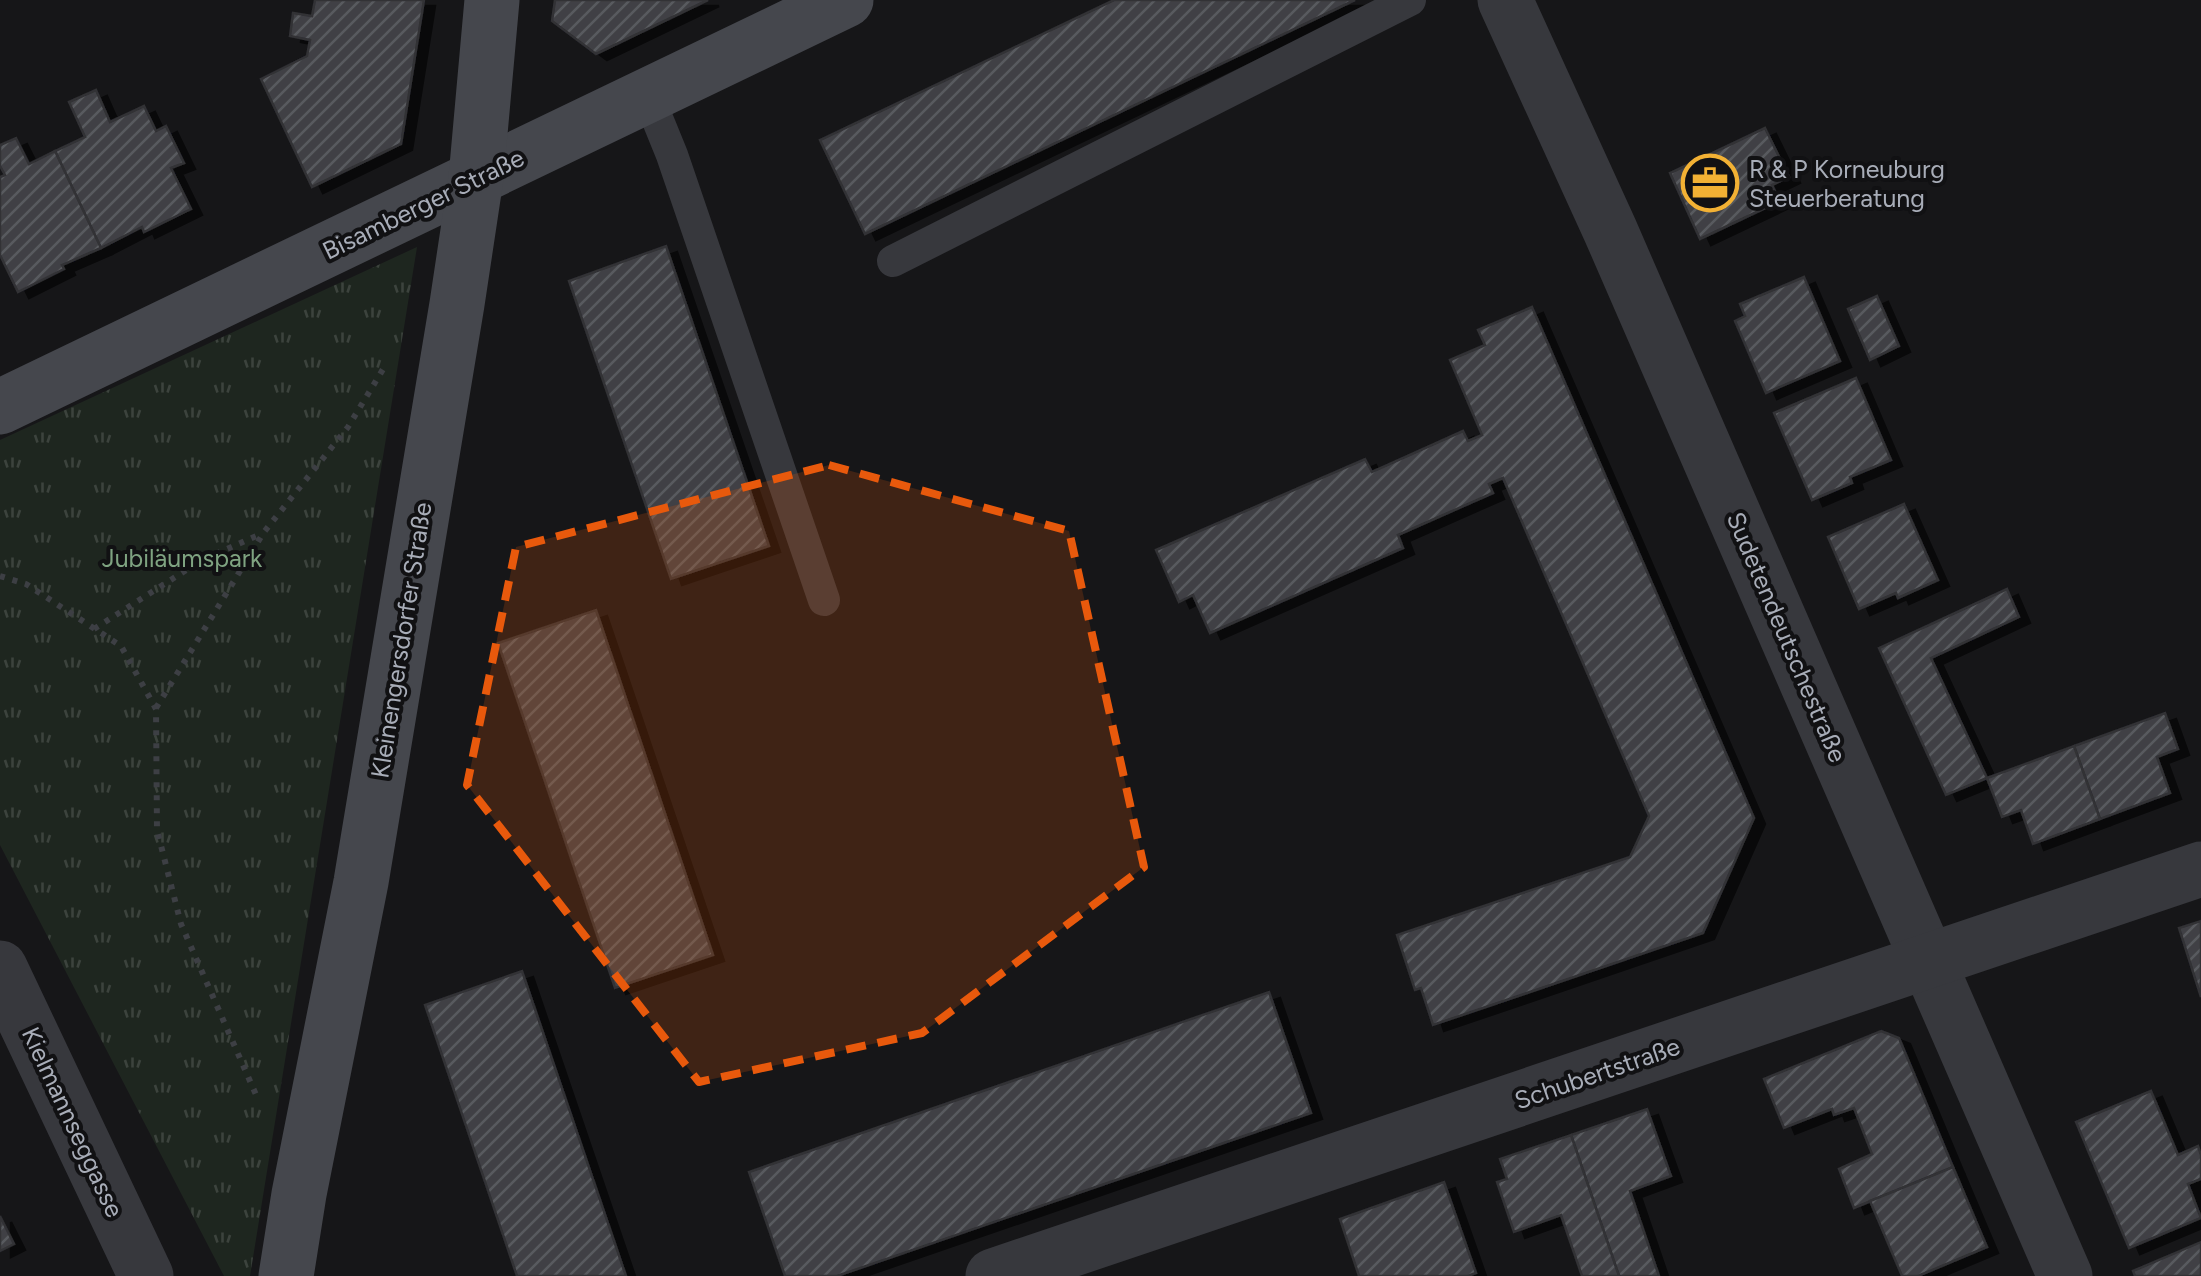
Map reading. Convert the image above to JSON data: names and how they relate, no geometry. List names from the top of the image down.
{
  "streets": {
    "main road": ["Bisamberger Straße", "Kleinengersdorfer Straße"],
    "street": ["Sudetendeutschestraße", "Schubertstraße", "Kielmannseggasse"]
  },
  "crossings": [
    ["Bisamberger Straße", "Kleinengersdorfer Straße"],
    ["Sudetendeutschestraße", "Schubertstraße"]
  ],
  "parks": ["Jubiläumspark"],
  "places": {
    "office": ["R & P Korneuburg Steuerberatung"]
  }
}
